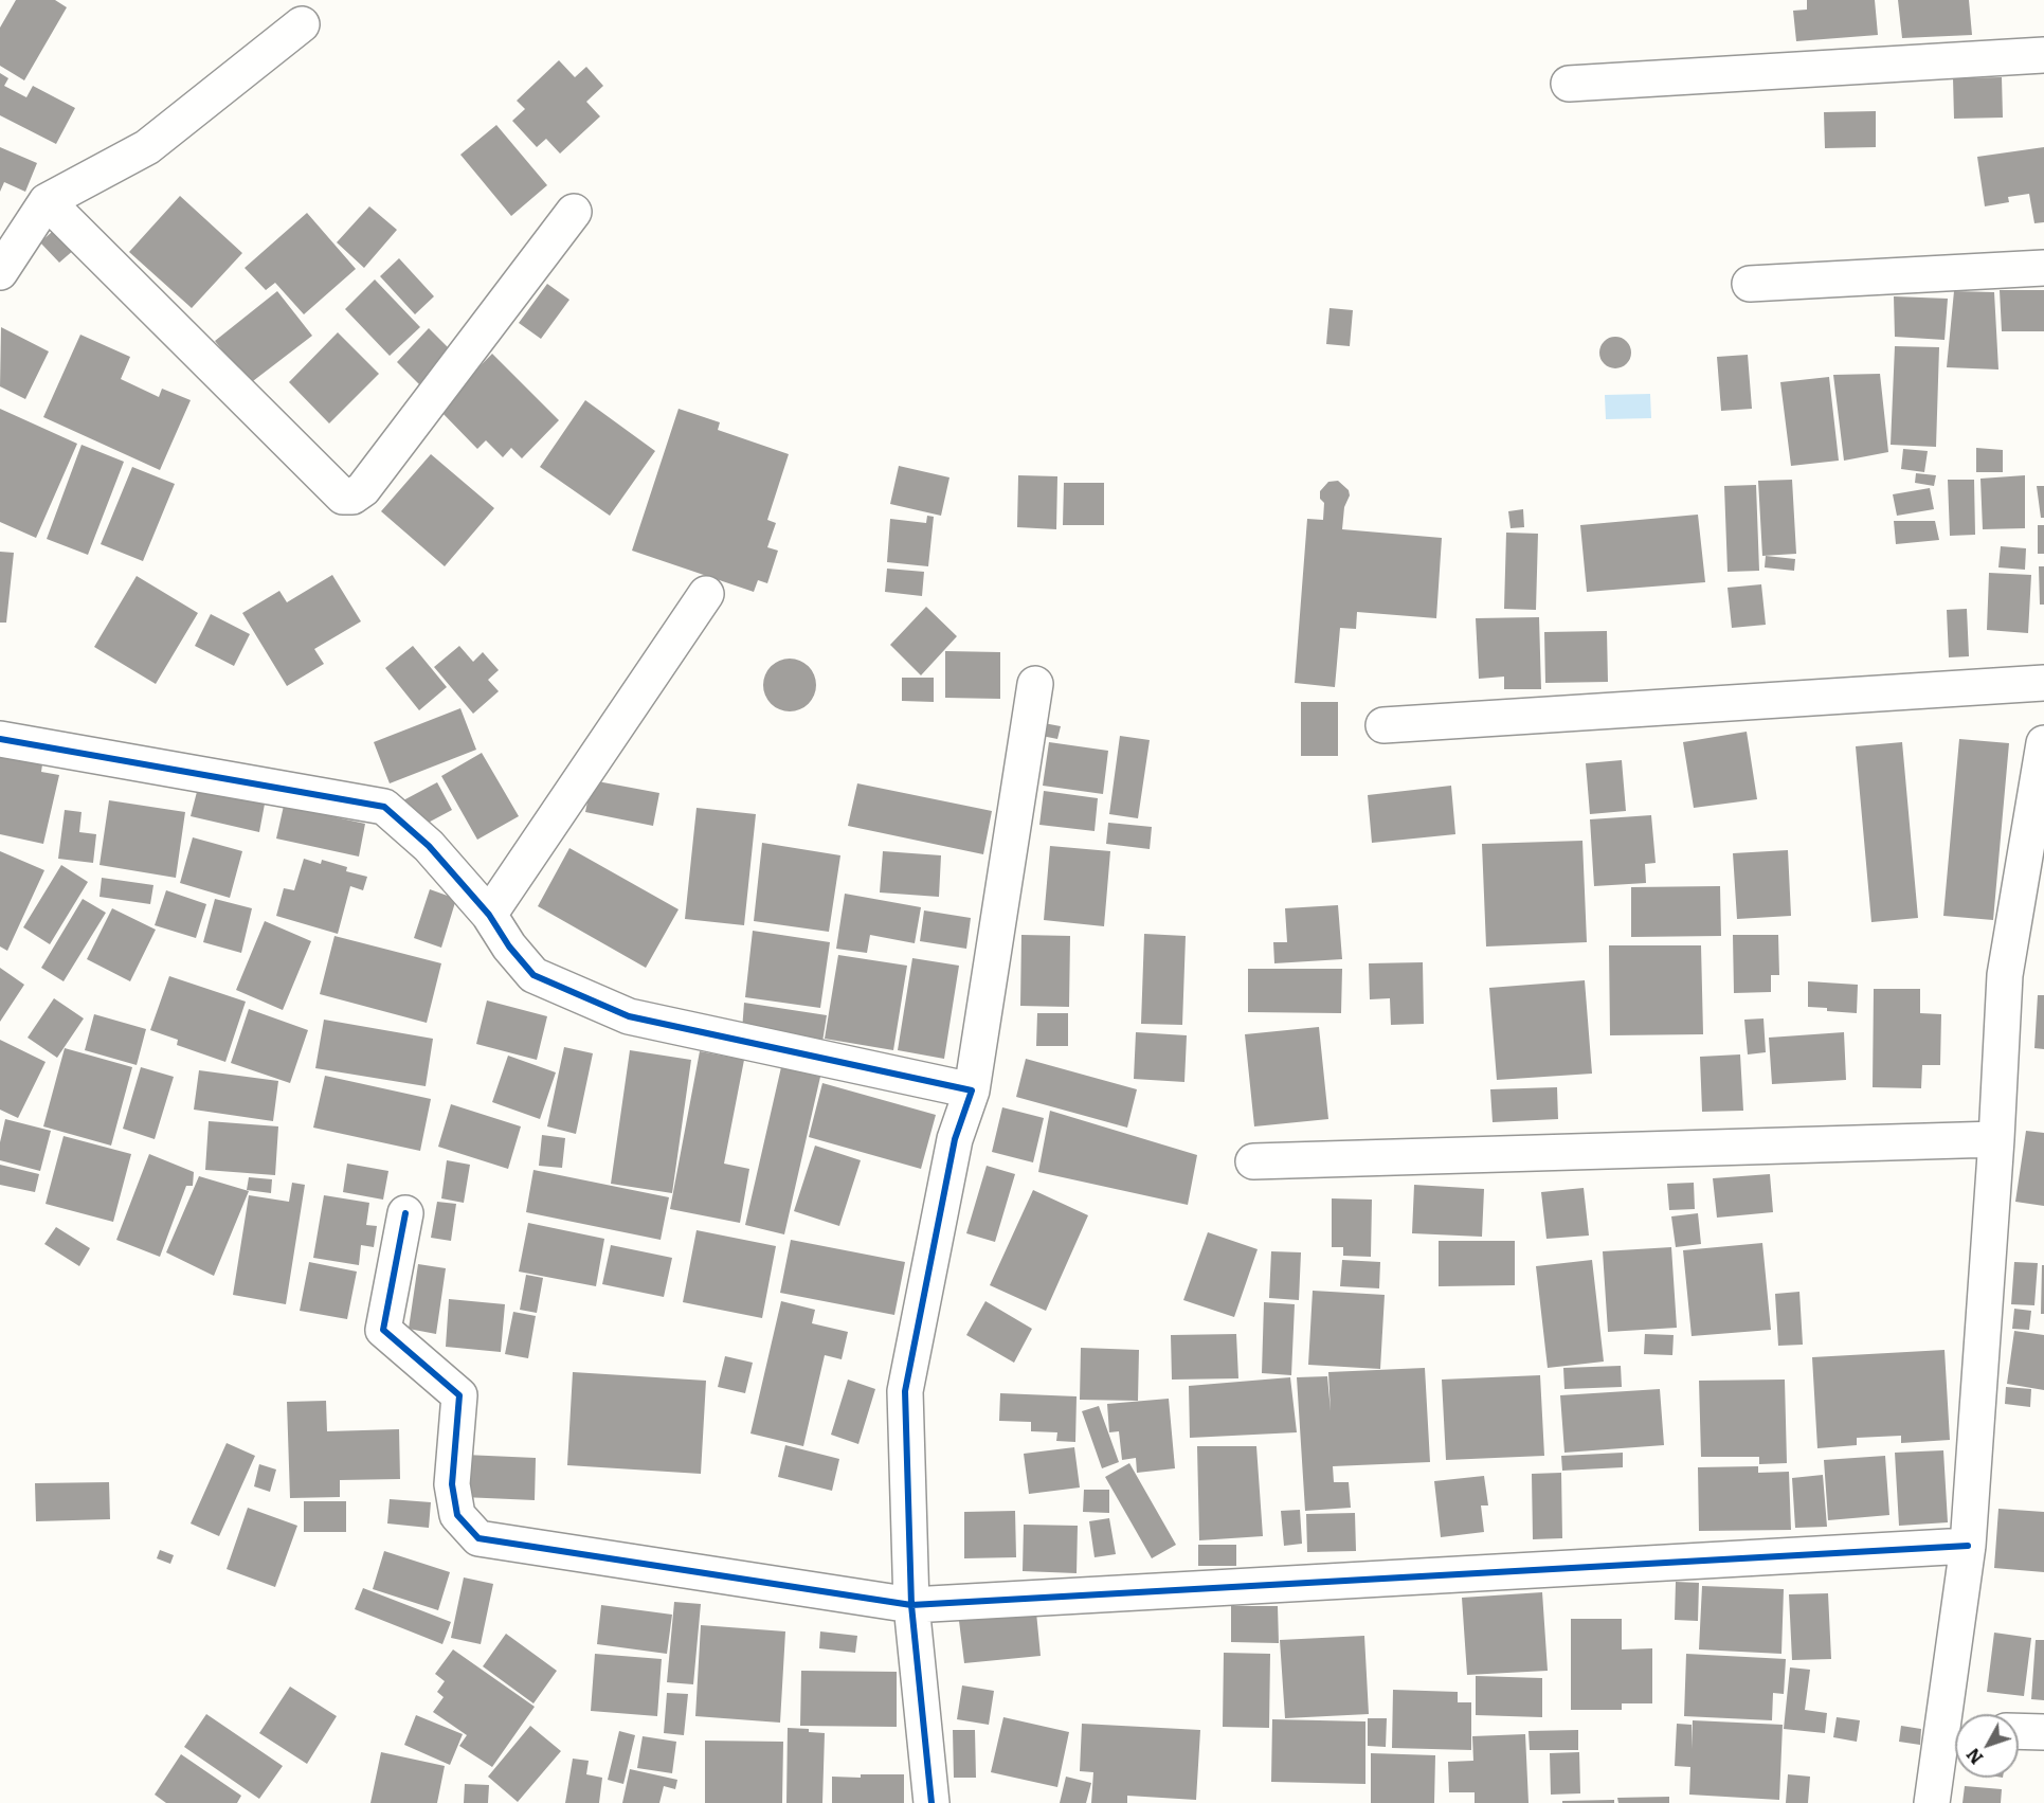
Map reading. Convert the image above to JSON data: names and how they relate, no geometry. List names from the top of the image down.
{
  "north": "bottom left"
}
